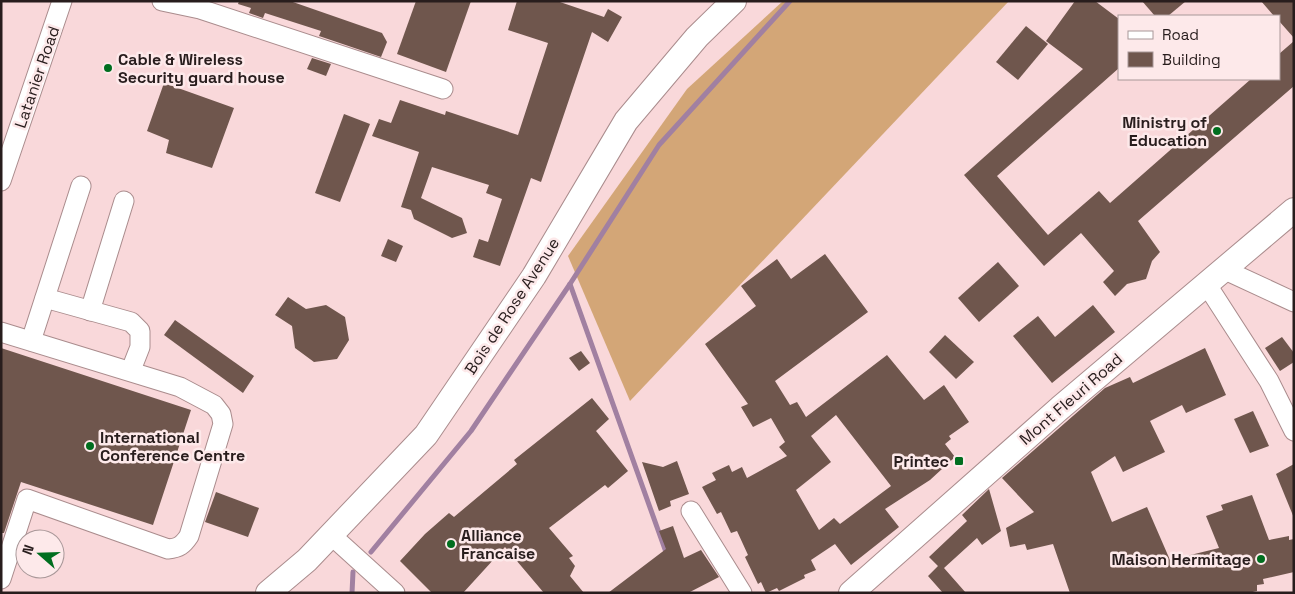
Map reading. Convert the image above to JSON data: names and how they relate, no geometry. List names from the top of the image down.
{
  "streets": {
    "main road": ["Bois de Rose Avenue", "Mont Fleuri Road"],
    "street": ["Latanier Road"]
  },
  "places": {
    "other": [
      "Cable & Wireless Security guard house",
      "Ministry of Education",
      "International Conference Centre",
      "Alliance Francaise",
      "Maison Hermitage"
    ],
    "transit": ["Printec"]
  },
  "legend": ["Road", "Building"],
  "north": "left"
}
